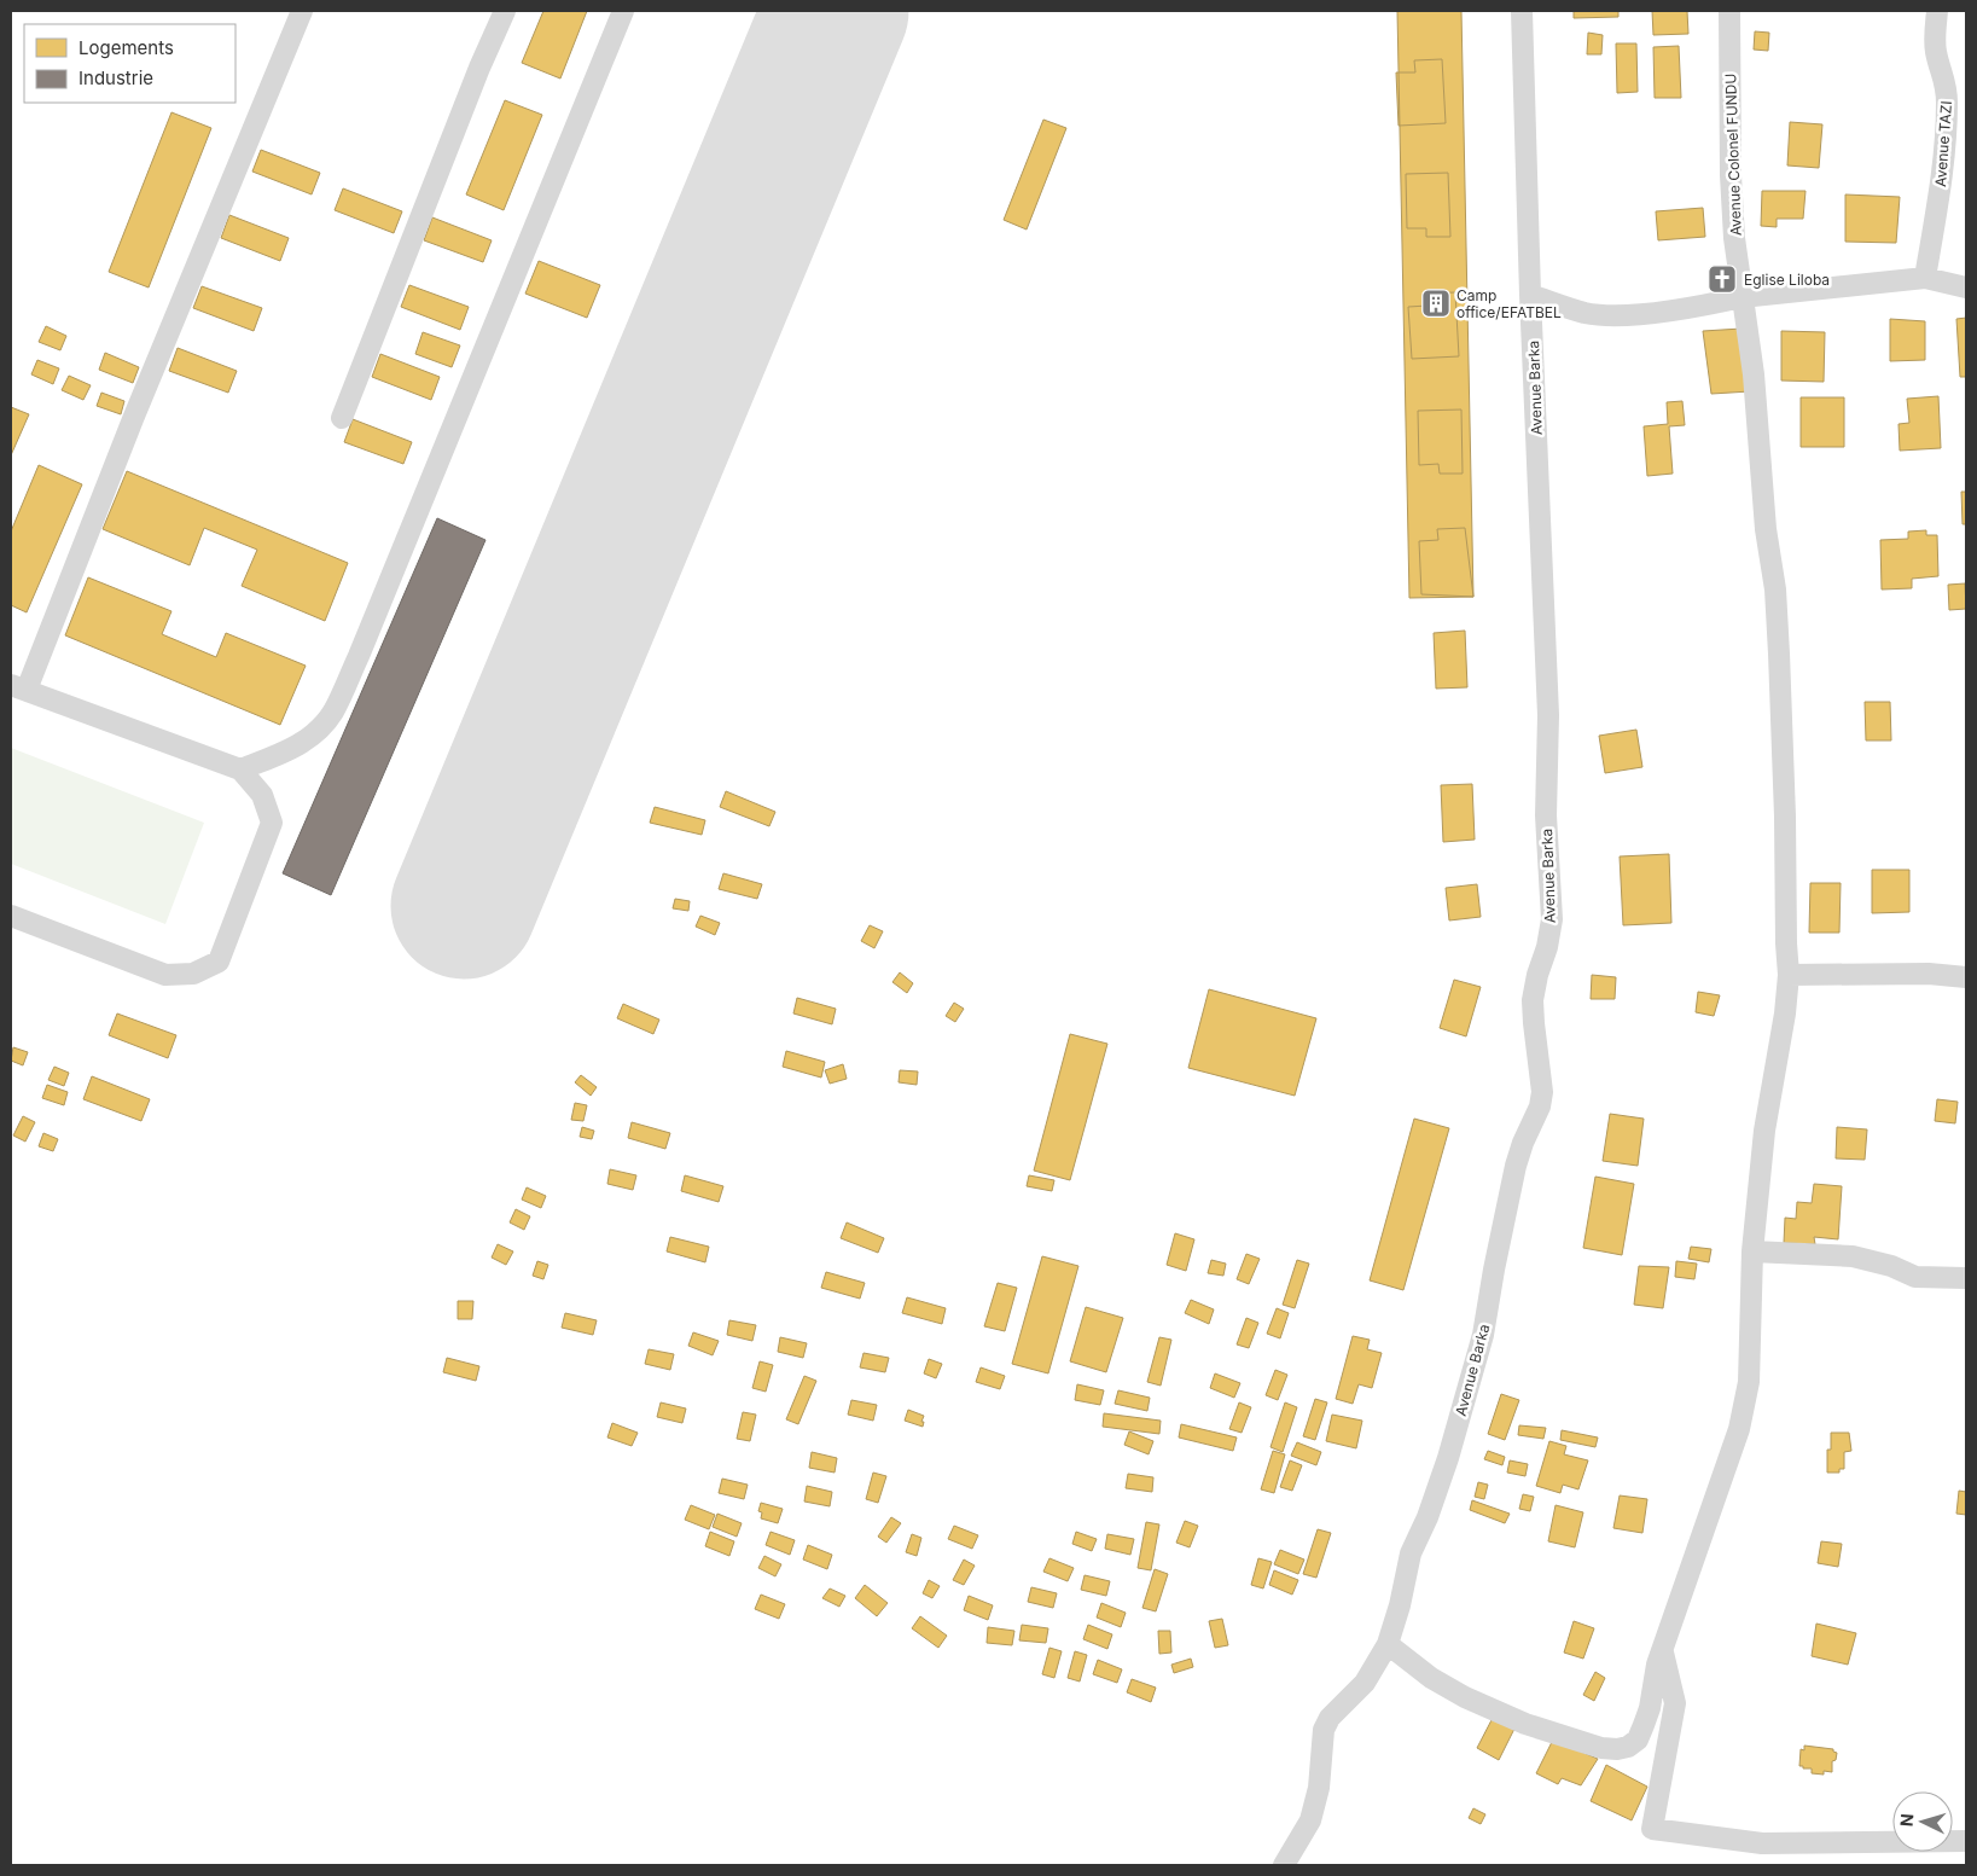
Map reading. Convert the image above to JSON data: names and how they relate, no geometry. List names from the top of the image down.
{
  "streets": {
    "street": ["Avenue TAZI", "Avenue Colonel FUNDU", "Avenue Barka"]
  },
  "crossings": [
    ["Avenue Colonel FUNDU", "Avenue Barka"]
  ],
  "places": {
    "church": ["Eglise Liloba"],
    "building": ["Camp office/EFATBEL"]
  },
  "legend": ["Logements", "Industrie"],
  "north": "left"
}
